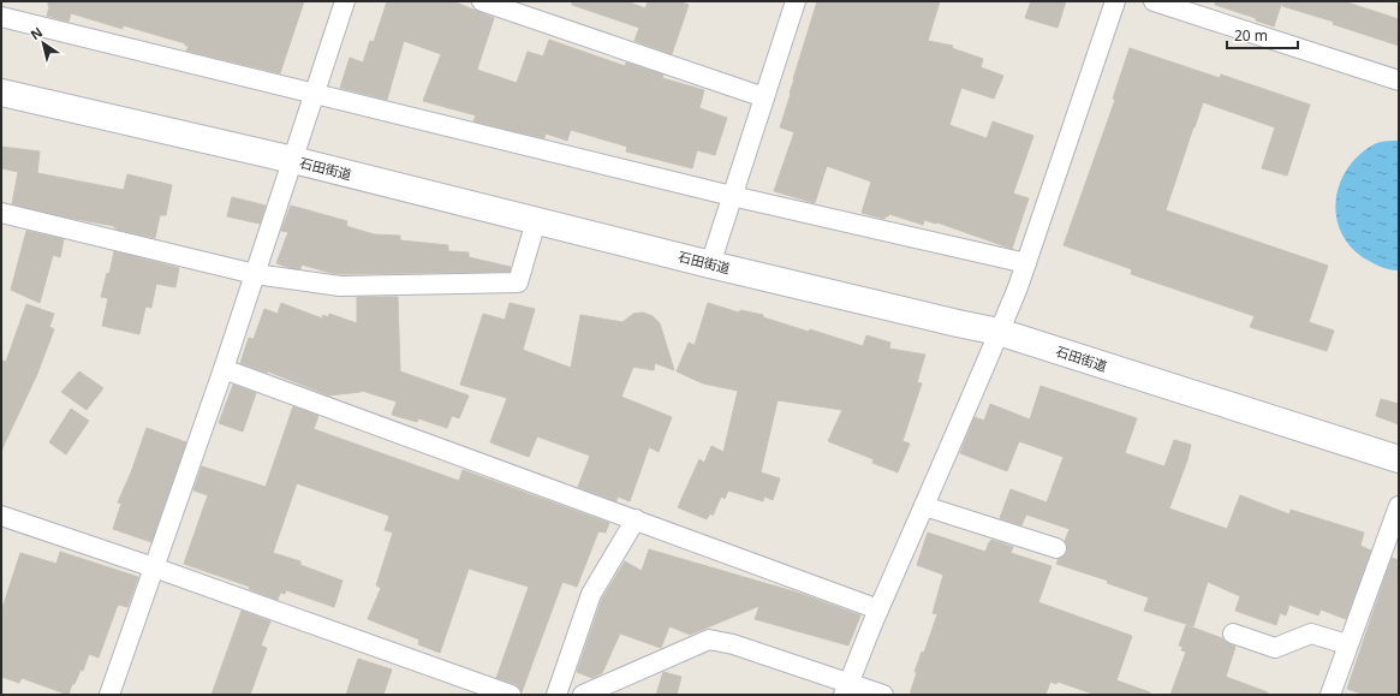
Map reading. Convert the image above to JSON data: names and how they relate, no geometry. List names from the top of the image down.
{
  "streets": {
    "street": ["石田街道"]
  },
  "scale_bar": "20 m",
  "north": "top left"
}
